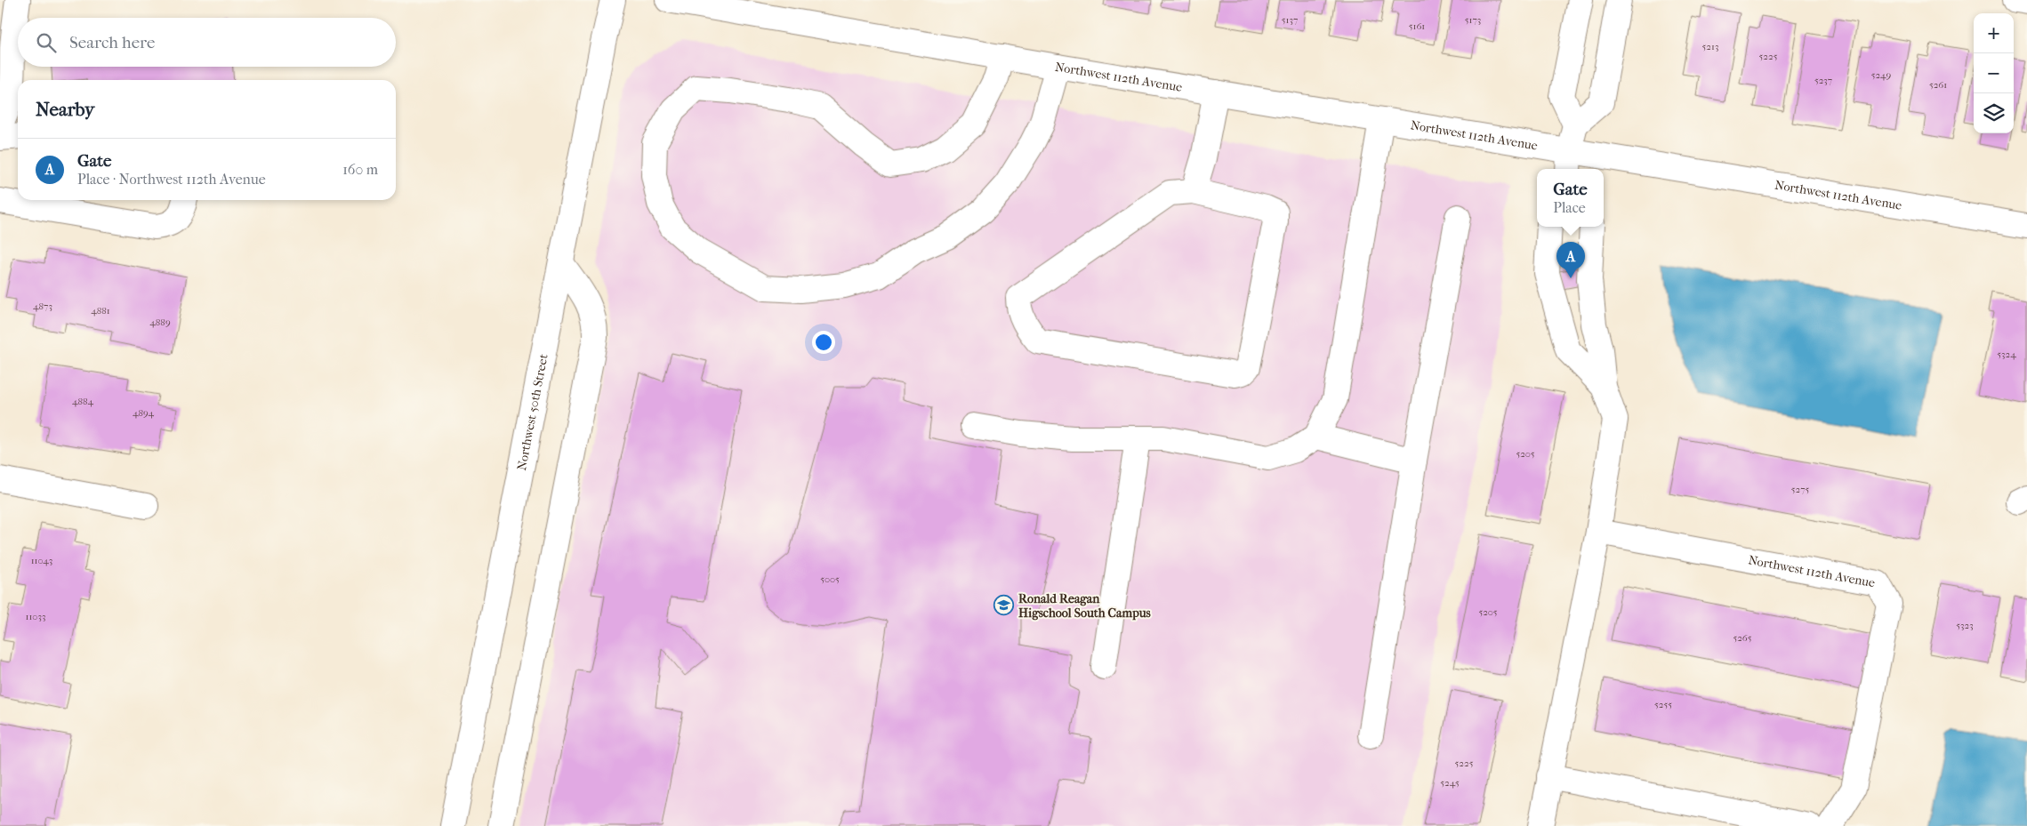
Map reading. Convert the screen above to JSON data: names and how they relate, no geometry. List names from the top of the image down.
{
  "streets": {
    "street": ["Northwest 112th Avenue", "Northwest 50th Street"]
  },
  "places": {
    "school or university": ["Ronald Reagan Higschool South Campus"]
  },
  "house_numbers": [
    "5137",
    "5173",
    "5161",
    "5213",
    "5225",
    "5249",
    "5237",
    "5261",
    "4873",
    "4881",
    "4889",
    "5324",
    "4884",
    "4894",
    "5205",
    "5275",
    "11043",
    "5005",
    "5205",
    "11033",
    "5323",
    "5265",
    "5255",
    "5225",
    "5245"
  ],
  "page": {
    "map_buttons": ["+", "−"],
    "search": "Search here",
    "heading": "Nearby",
    "list": [
      {
        "mark": "A",
        "name": "Gate",
        "note": "Place · Northwest 112th Avenue",
        "value": "160 m"
      }
    ],
    "popup": ["Gate", "Place"],
    "pins": "A"
  }
}
